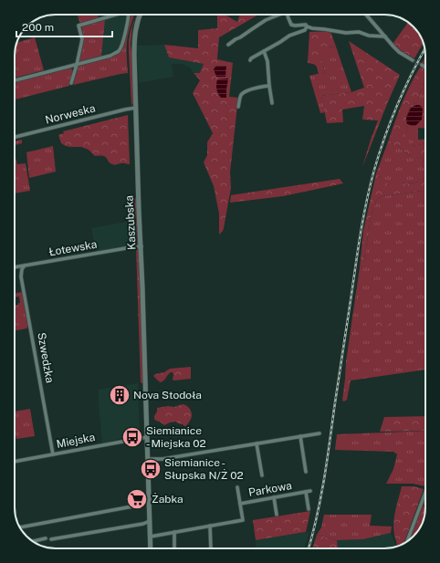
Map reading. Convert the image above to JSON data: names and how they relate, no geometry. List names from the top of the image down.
{
  "streets": {
    "main road": ["Kaszubska"],
    "street": [
      "Norweska",
      "Łotewska",
      "Szwedzka",
      "Miejska",
      "Parkowa"
    ]
  },
  "crossings": [
    ["Norweska", "Kaszubska"],
    ["Kaszubska", "Łotewska"],
    ["Kaszubska", "Miejska"],
    ["Kaszubska", "Parkowa"],
    ["Łotewska", "Szwedzka"],
    ["Szwedzka", "Miejska"]
  ],
  "places": {
    "building": ["Nova Stodoła"],
    "bus stop": ["Siemianice - Miejska 02", "Siemianice - Słupska N/Ż 02"],
    "supermarket": ["Żabka"]
  },
  "scale_bar": "200 m"
}
